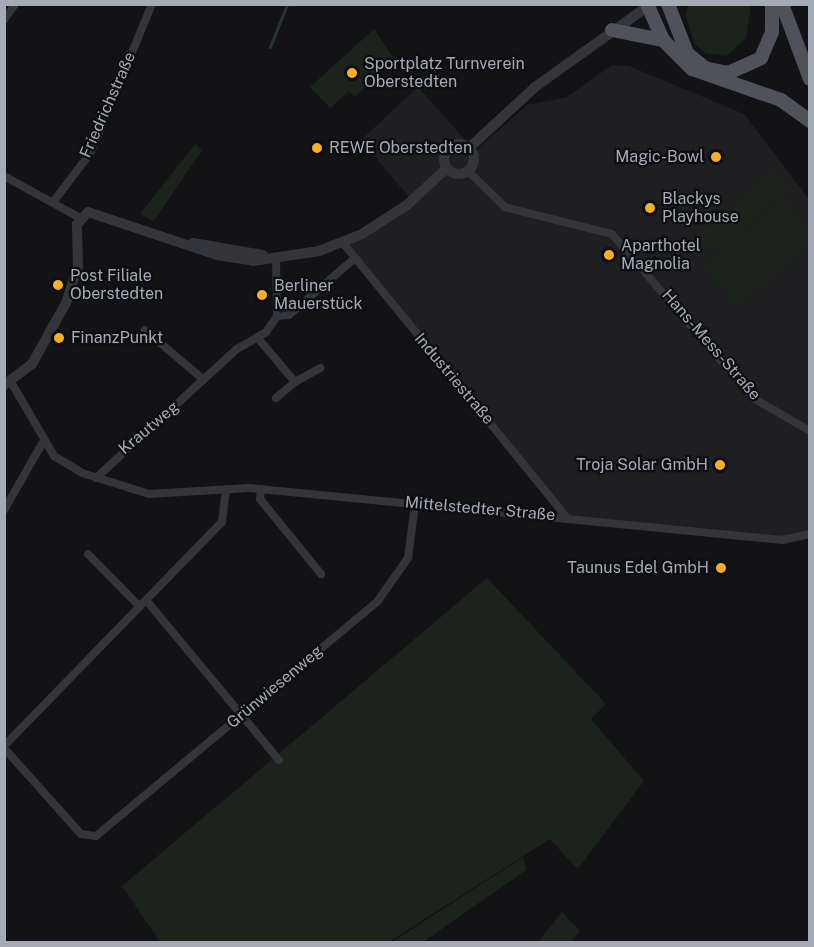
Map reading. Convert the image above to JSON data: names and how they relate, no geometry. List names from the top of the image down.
{
  "streets": {
    "street": [
      "Friedrichstraße",
      "Hans-Mess-Straße",
      "Industriestraße",
      "Krautweg",
      "Mittelstedter Straße",
      "Grünwiesenweg"
    ]
  },
  "crossings": [
    ["Industriestraße", "Krautweg"],
    ["Industriestraße", "Mittelstedter Straße"],
    ["Krautweg", "Mittelstedter Straße"],
    ["Mittelstedter Straße", "Grünwiesenweg"]
  ],
  "places": [
    "Sportplatz Turnverein Oberstedten",
    "REWE Oberstedten",
    "Magic-Bowl",
    "Blackys Playhouse",
    "Aparthotel Magnolia",
    "Post Filiale Oberstedten",
    "Berliner Mauerstück",
    "FinanzPunkt",
    "Troja Solar GmbH",
    "Taunus Edel GmbH"
  ]
}
